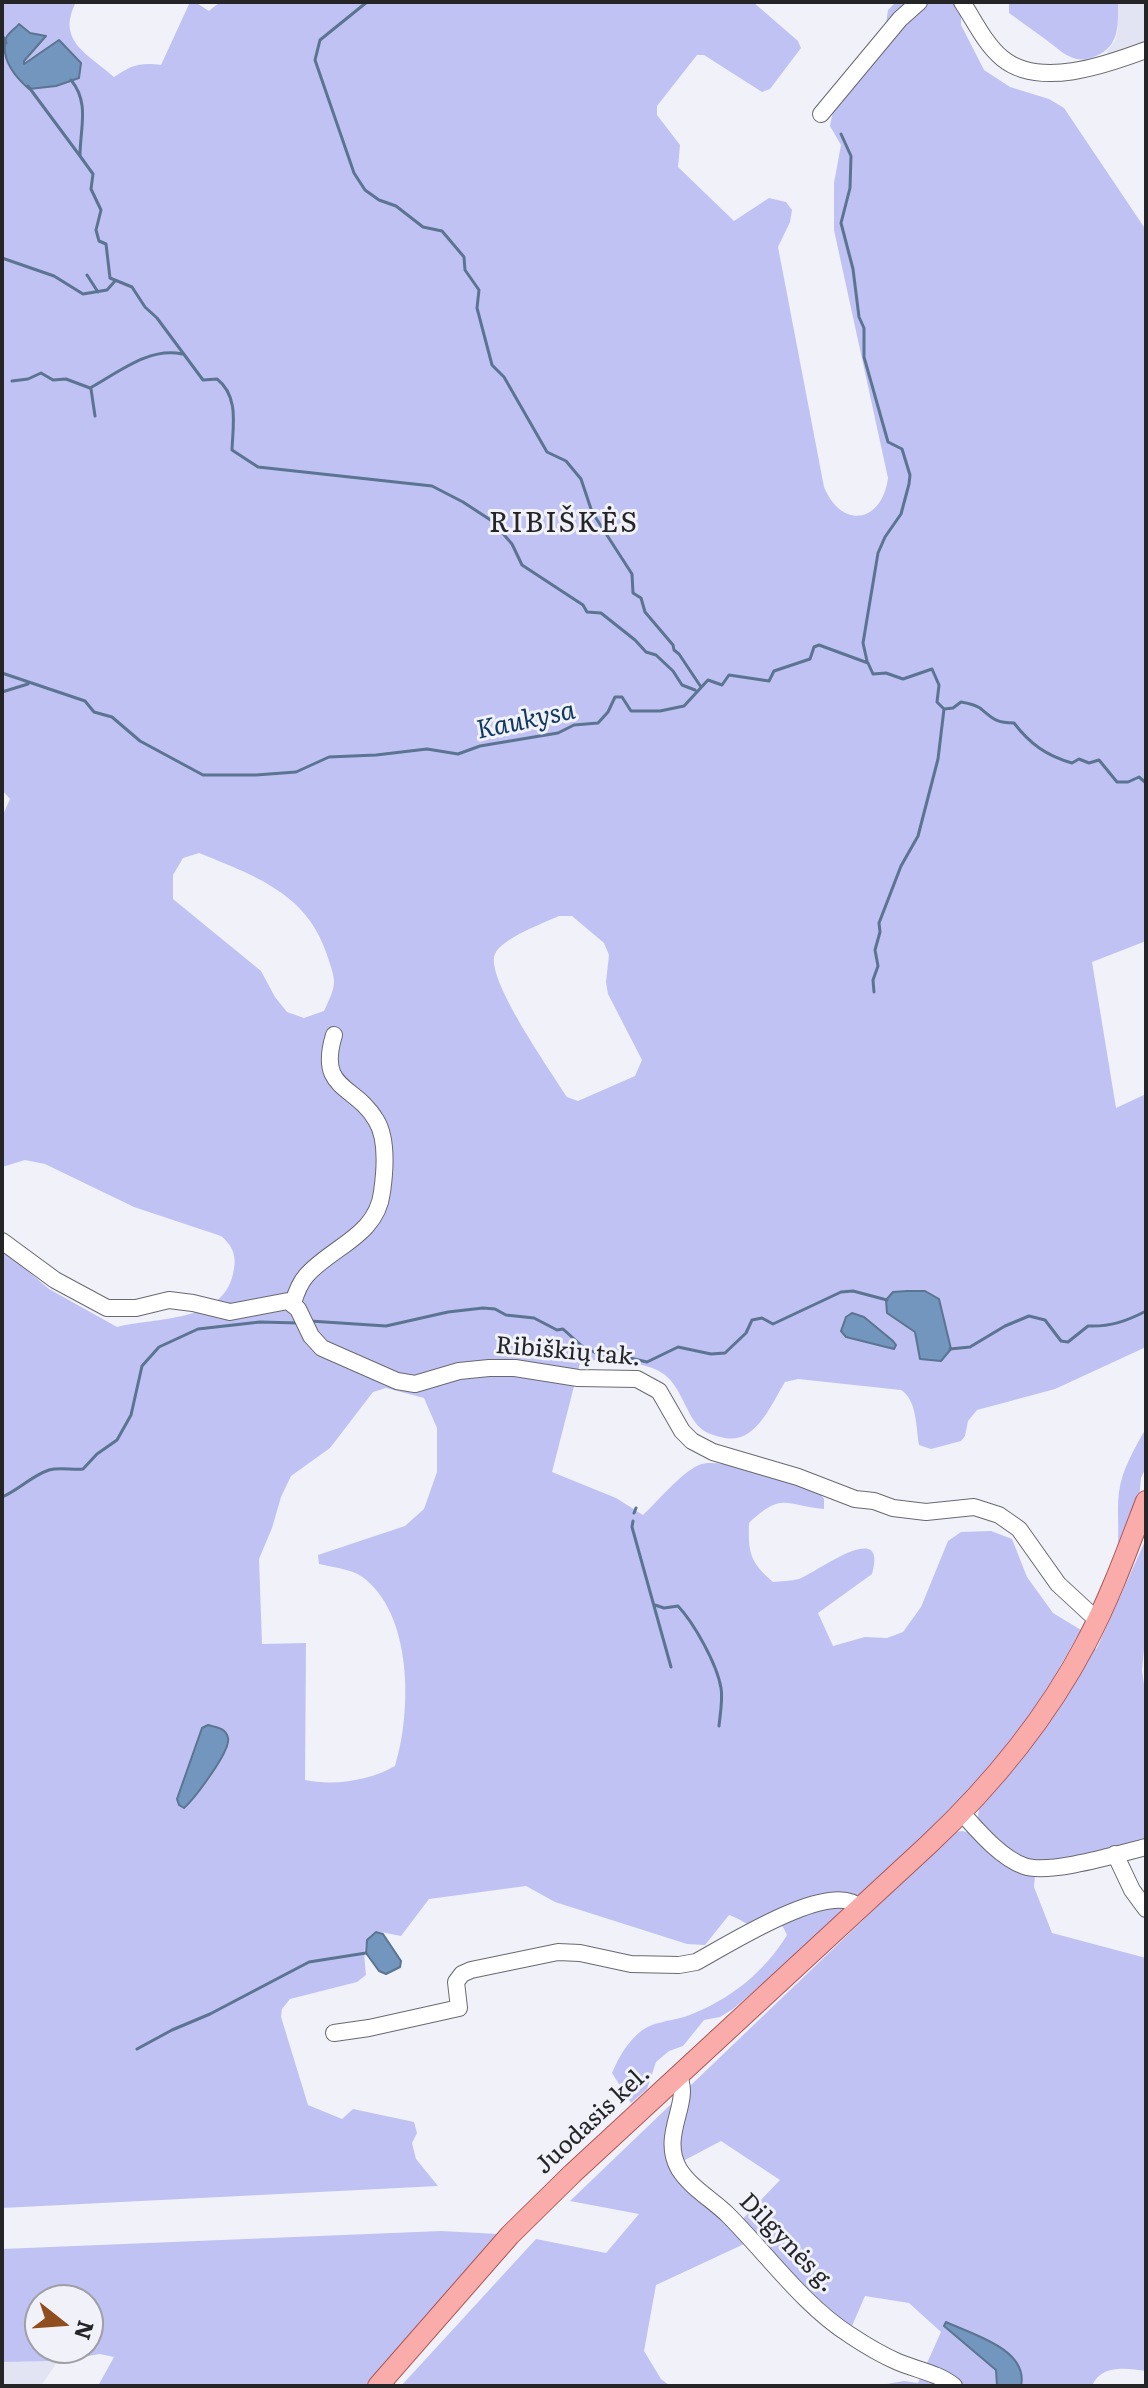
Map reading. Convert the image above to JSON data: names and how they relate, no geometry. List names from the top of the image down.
{
  "streets": {
    "main road": ["Juodasis kel."],
    "street": ["Ribiškių tak.", "Dilgynės g."]
  },
  "crossings": [
    ["Ribiškių tak.", "Juodasis kel."],
    ["Juodasis kel.", "Dilgynės g."]
  ],
  "districts": ["RIBIŠKĖS"],
  "water": ["Kaukysa"],
  "north": "right"
}
